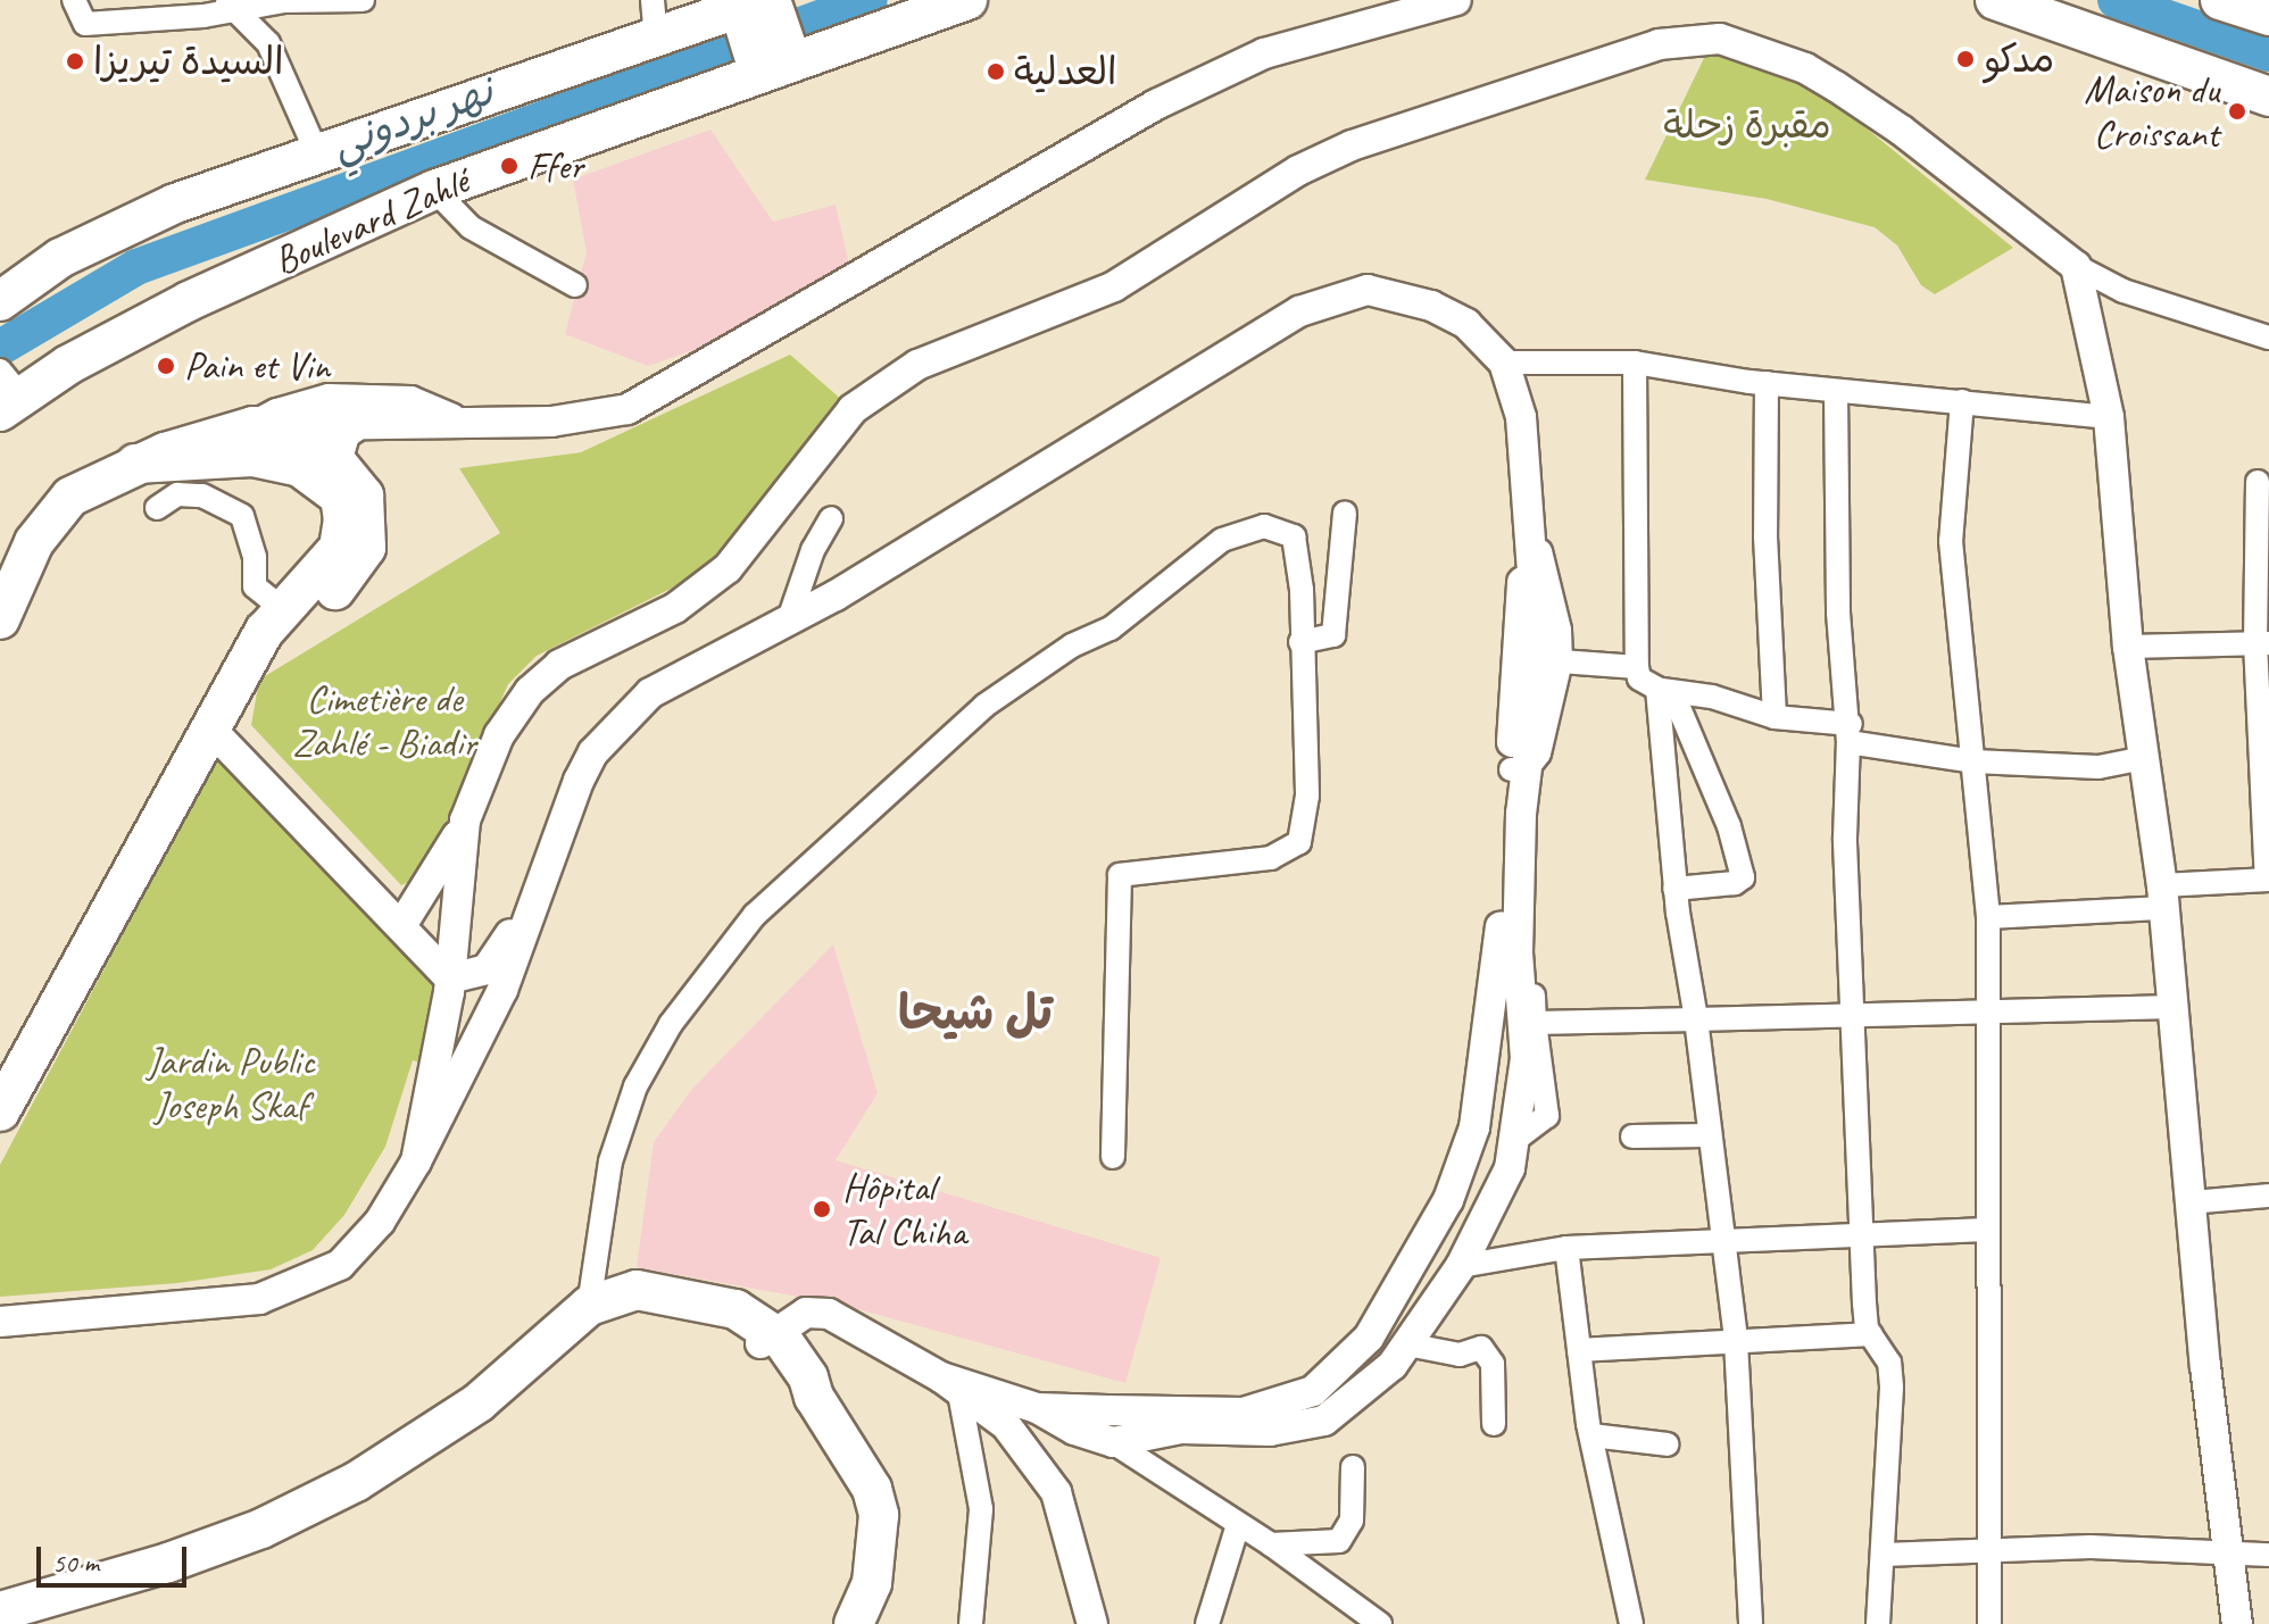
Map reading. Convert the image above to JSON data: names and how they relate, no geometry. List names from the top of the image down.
{
  "streets": {
    "highway": ["Boulevard Zahlé"]
  },
  "districts": ["تل شيحا"],
  "water": ["نهر بردوني"],
  "parks": ["مقبرة زحلة", "Cimetière de Zahlé - Biadir", "Jardin Public Joseph Skaf"],
  "places": [
    "مدكو",
    "السيدة تيريزا",
    "العدلية",
    "Maison du Croissant",
    "Ffer",
    "Pain et Vin",
    "Hôpital Tal Chiha"
  ],
  "scale_bar": "50 m"
}
